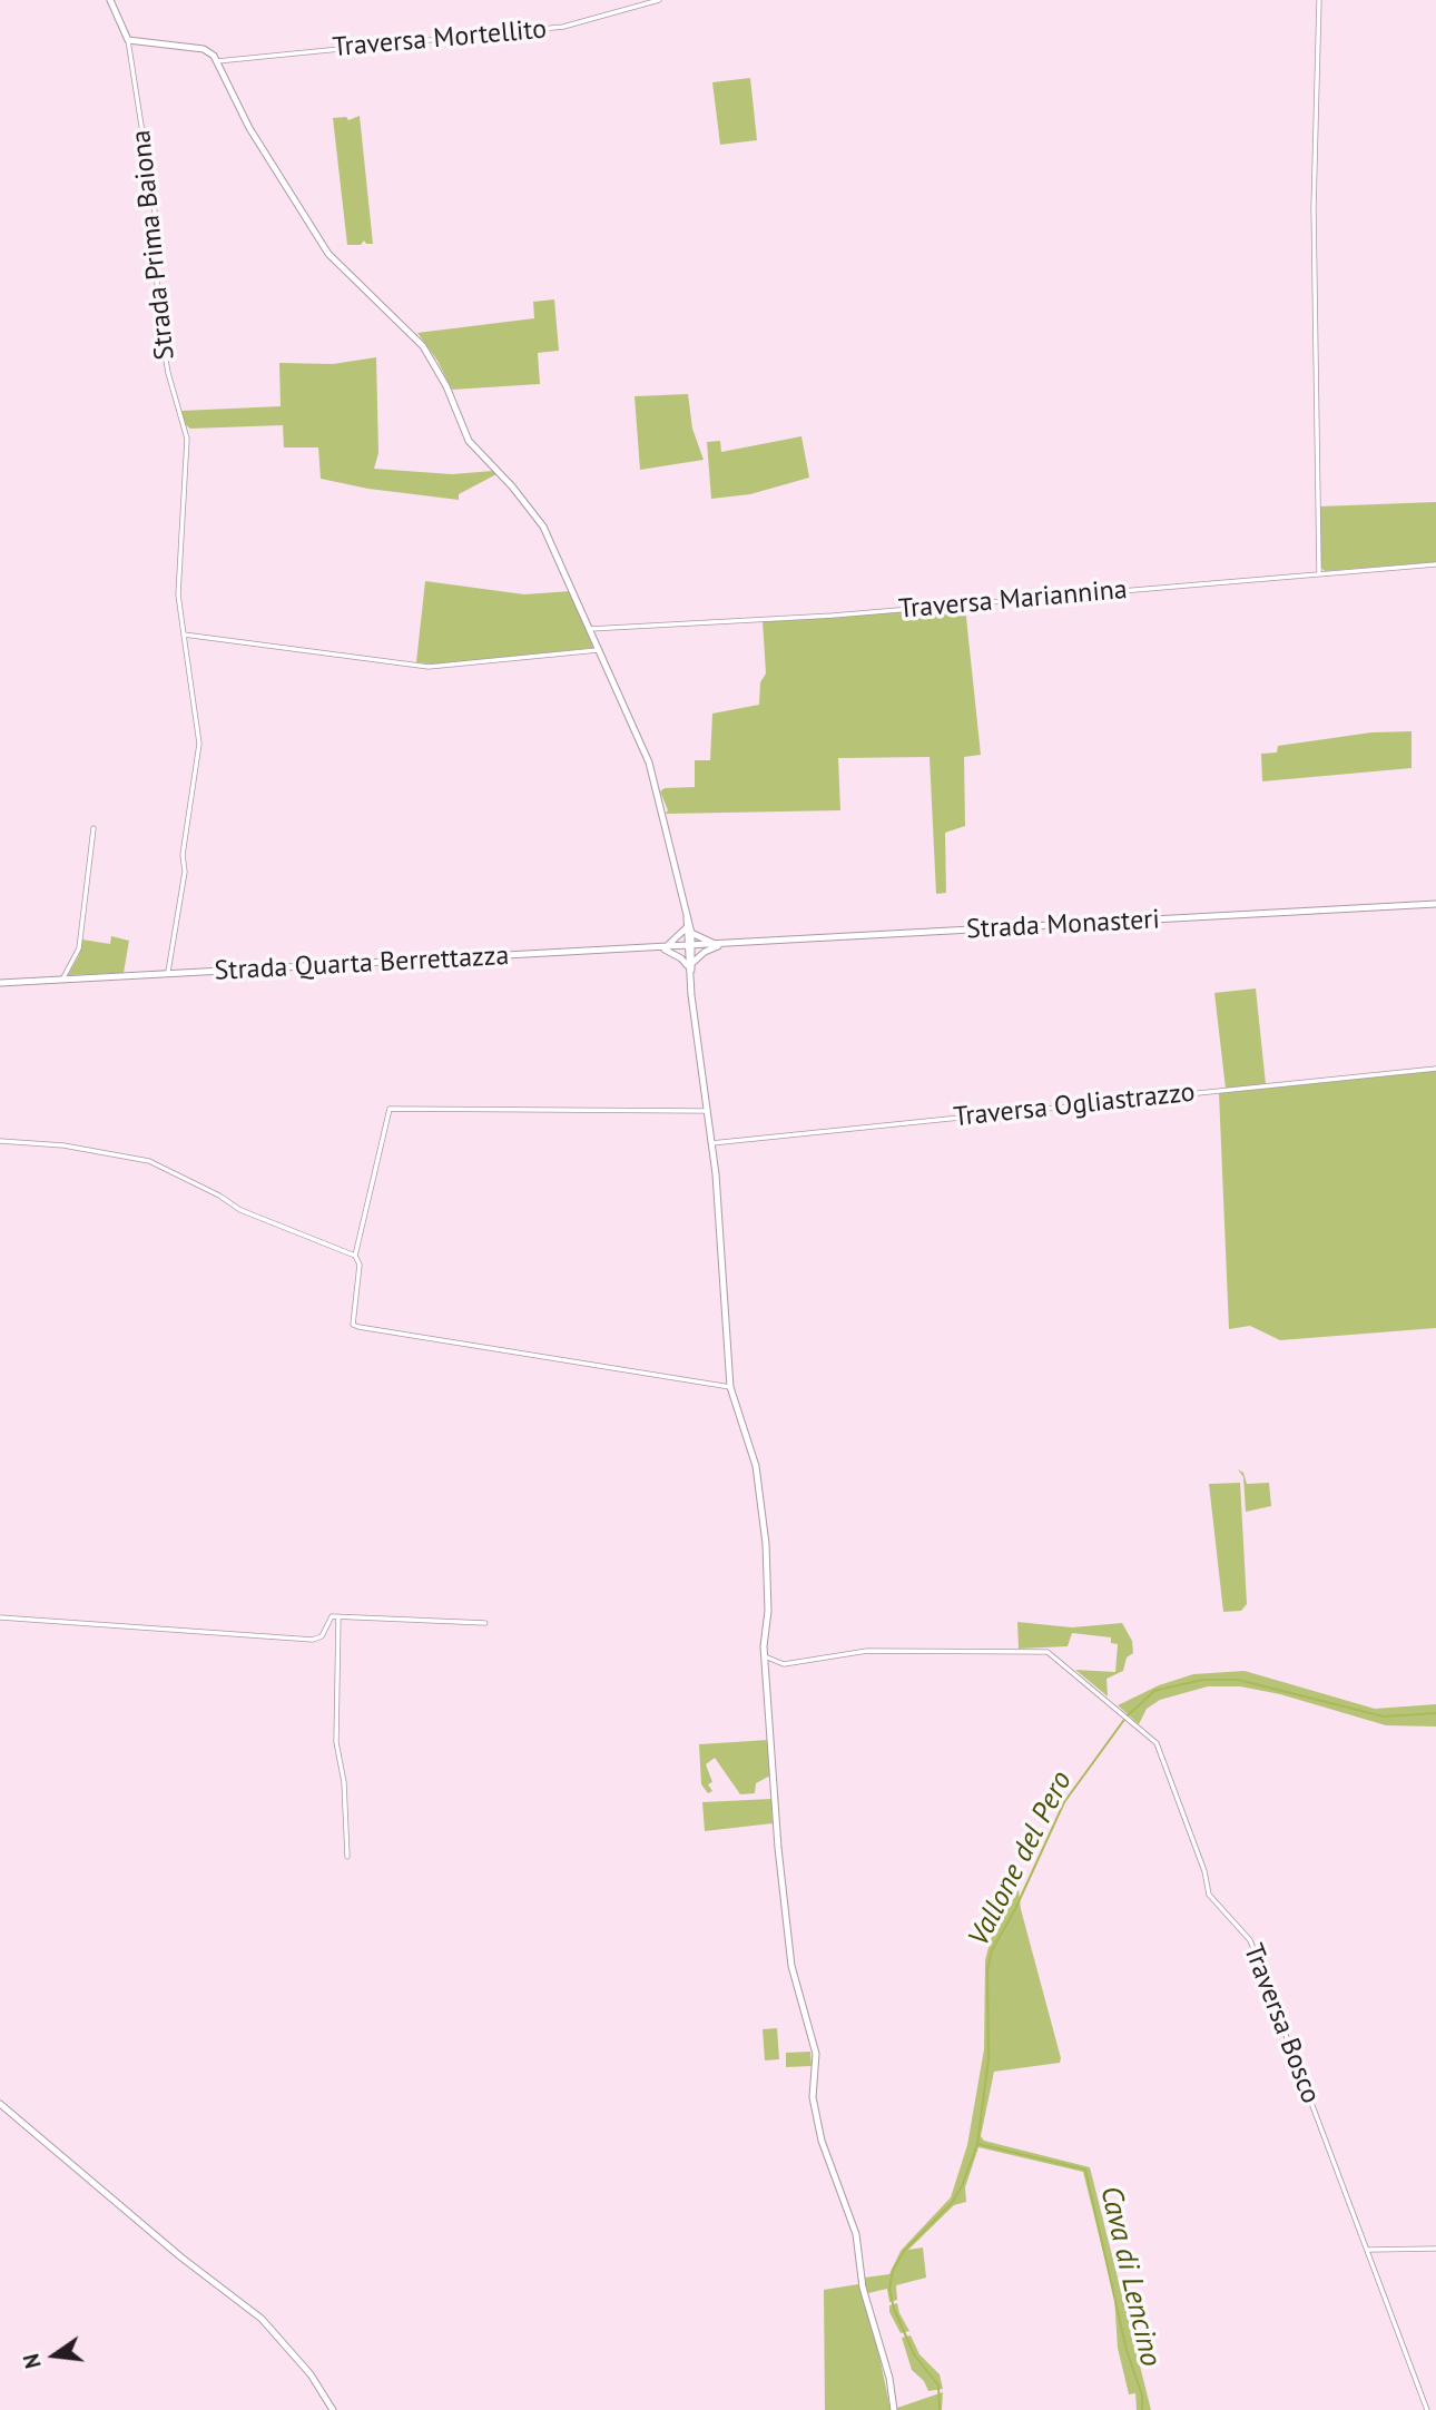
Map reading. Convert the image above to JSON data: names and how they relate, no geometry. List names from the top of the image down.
{
  "streets": {
    "street": [
      "Traversa Mortellito",
      "Strada Prima Baiona",
      "Traversa Mariannina",
      "Strada Monasteri",
      "Strada Quarta Berrettazza",
      "Traversa Ogliastrazzo",
      "Traversa Bosco"
    ]
  },
  "crossings": [
    ["Strada Prima Baiona", "Strada Quarta Berrettazza"],
    ["Strada Monasteri", "Strada Quarta Berrettazza"]
  ],
  "water": ["Vallone del Pero", "Cava di Lencino"],
  "north": "left"
}
